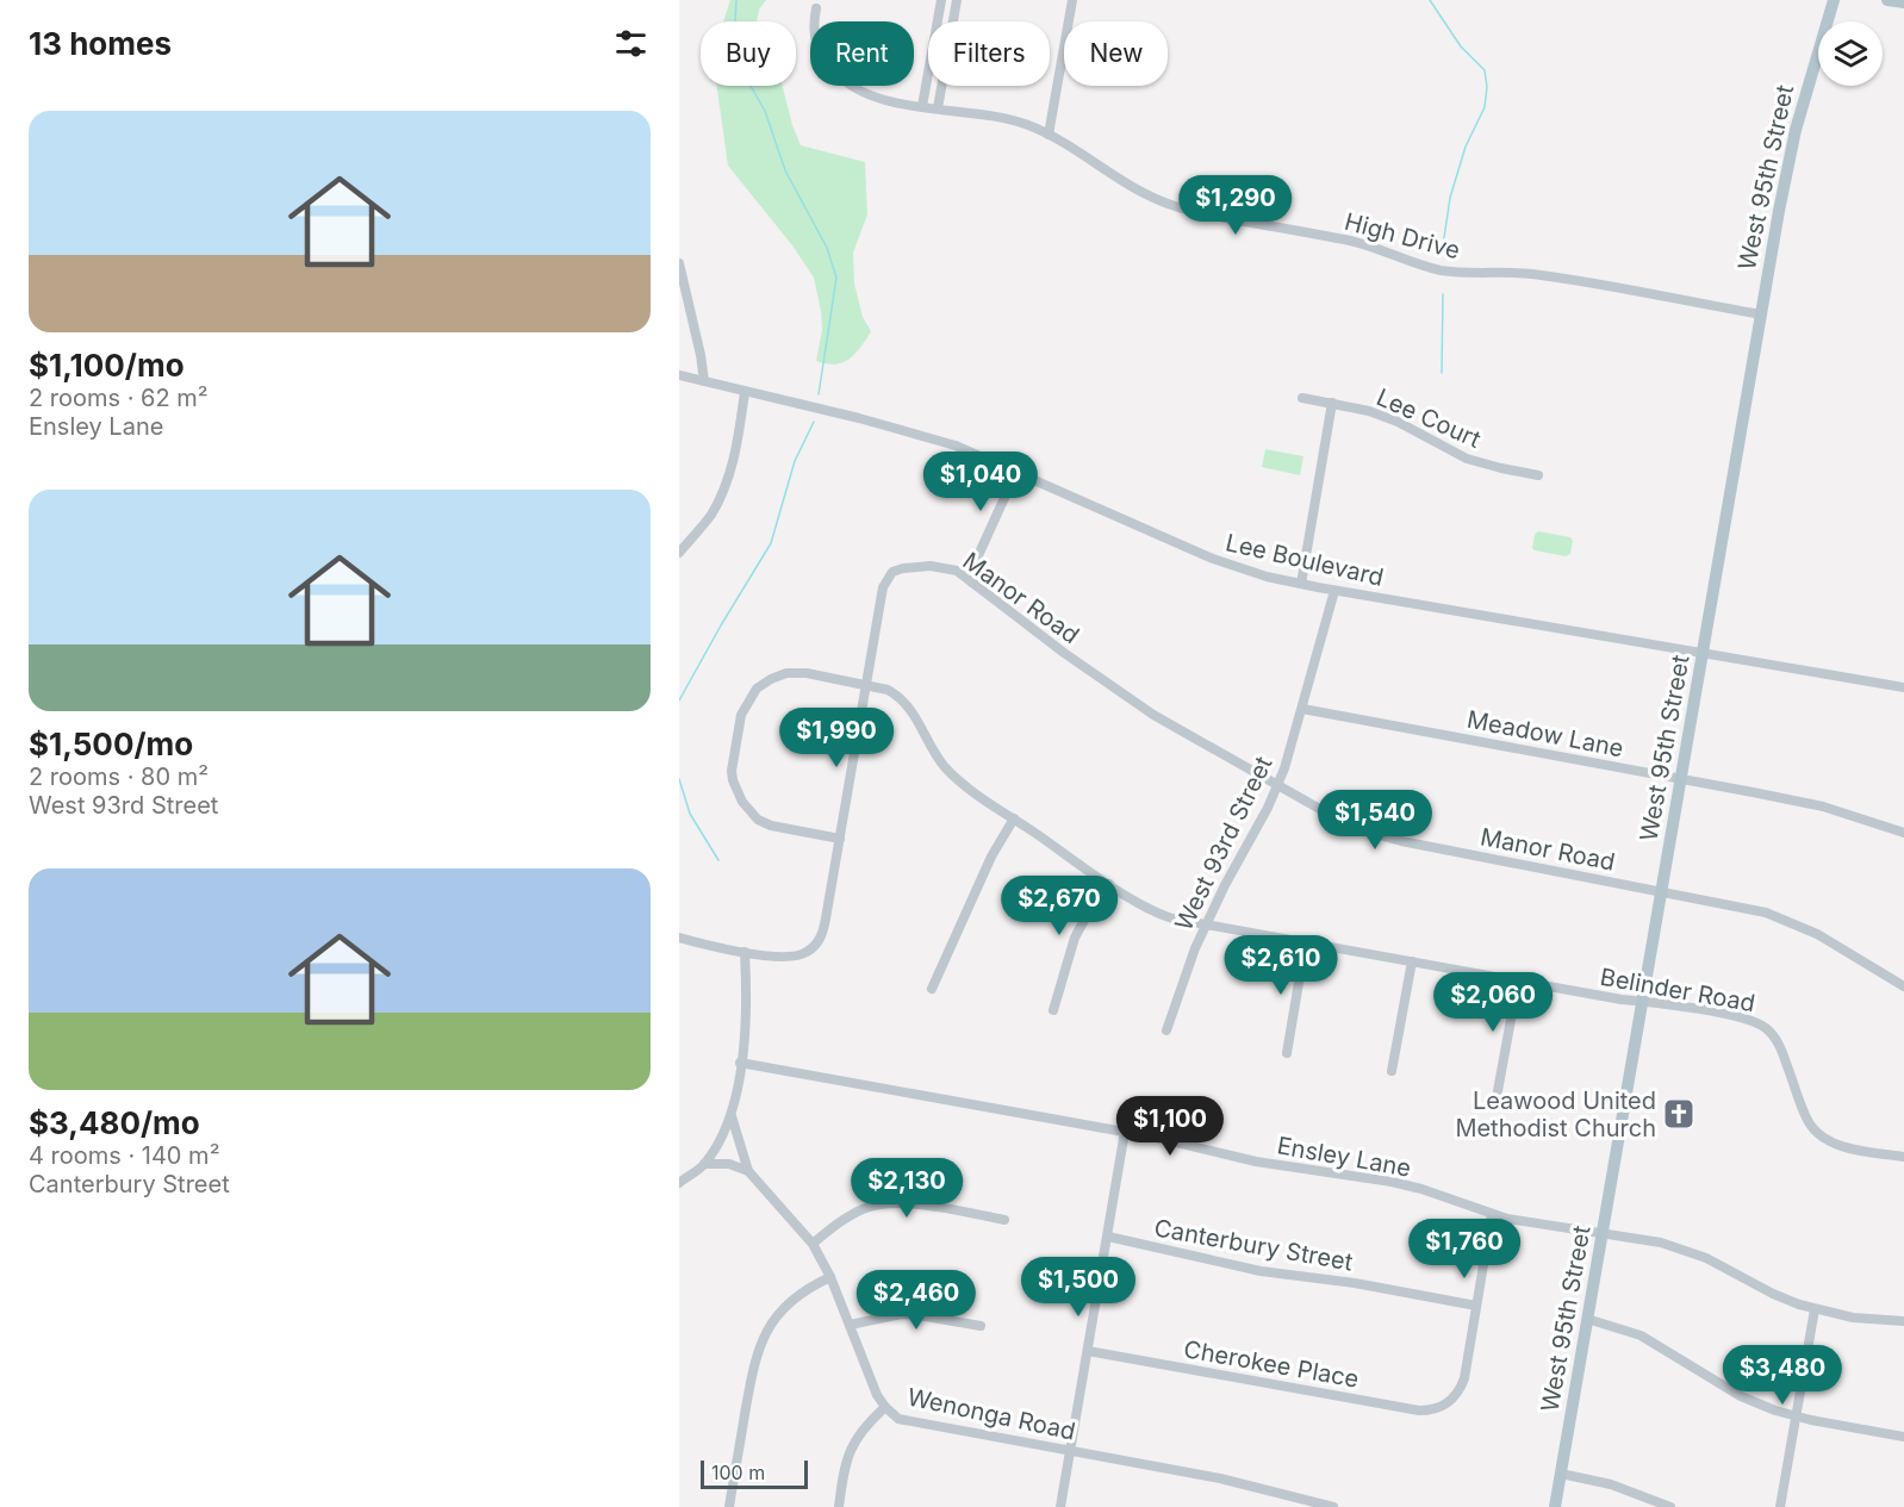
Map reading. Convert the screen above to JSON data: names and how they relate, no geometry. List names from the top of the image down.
{
  "streets": {
    "main road": ["West 95th Street"],
    "street": [
      "High Drive",
      "Lee Court",
      "Lee Boulevard",
      "Manor Road",
      "Meadow Lane",
      "West 93rd Street",
      "Belinder Road",
      "Ensley Lane",
      "Canterbury Street",
      "Cherokee Place",
      "Wenonga Road"
    ]
  },
  "crossings": [
    ["West 95th Street", "High Drive"],
    ["West 95th Street", "Lee Boulevard"],
    ["West 95th Street", "Manor Road"],
    ["West 95th Street", "Meadow Lane"],
    ["West 95th Street", "Belinder Road"],
    ["West 95th Street", "Ensley Lane"],
    ["Lee Boulevard", "West 93rd Street"],
    ["Manor Road", "West 93rd Street"],
    ["Manor Road", "Belinder Road"],
    ["Meadow Lane", "West 93rd Street"],
    ["West 93rd Street", "Belinder Road"],
    ["Canterbury Street", "Cherokee Place"]
  ],
  "places": {
    "church": ["Leawood United Methodist Church"]
  },
  "scale_bar": "100 m",
  "page": {
    "heading": "13 homes",
    "chip": [
      "Buy",
      "Rent",
      "Filters",
      "New"
    ],
    "list": [
      {
        "name": "$1,100/mo",
        "note": "2 rooms · 62 m² · Ensley Lane"
      },
      {
        "name": "$1,500/mo",
        "note": "2 rooms · 80 m² · West 93rd Street"
      },
      {
        "name": "$3,480/mo",
        "note": "4 rooms · 140 m² · Canterbury Street"
      }
    ],
    "price": [
      "$1,290",
      "$1,040",
      "$1,990",
      "$1,540",
      "$2,670",
      "$2,610",
      "$2,060",
      "$1,100",
      "$2,130",
      "$1,760",
      "$1,500",
      "$2,460",
      "$3,480"
    ],
    "scale": "100 m"
  }
}
